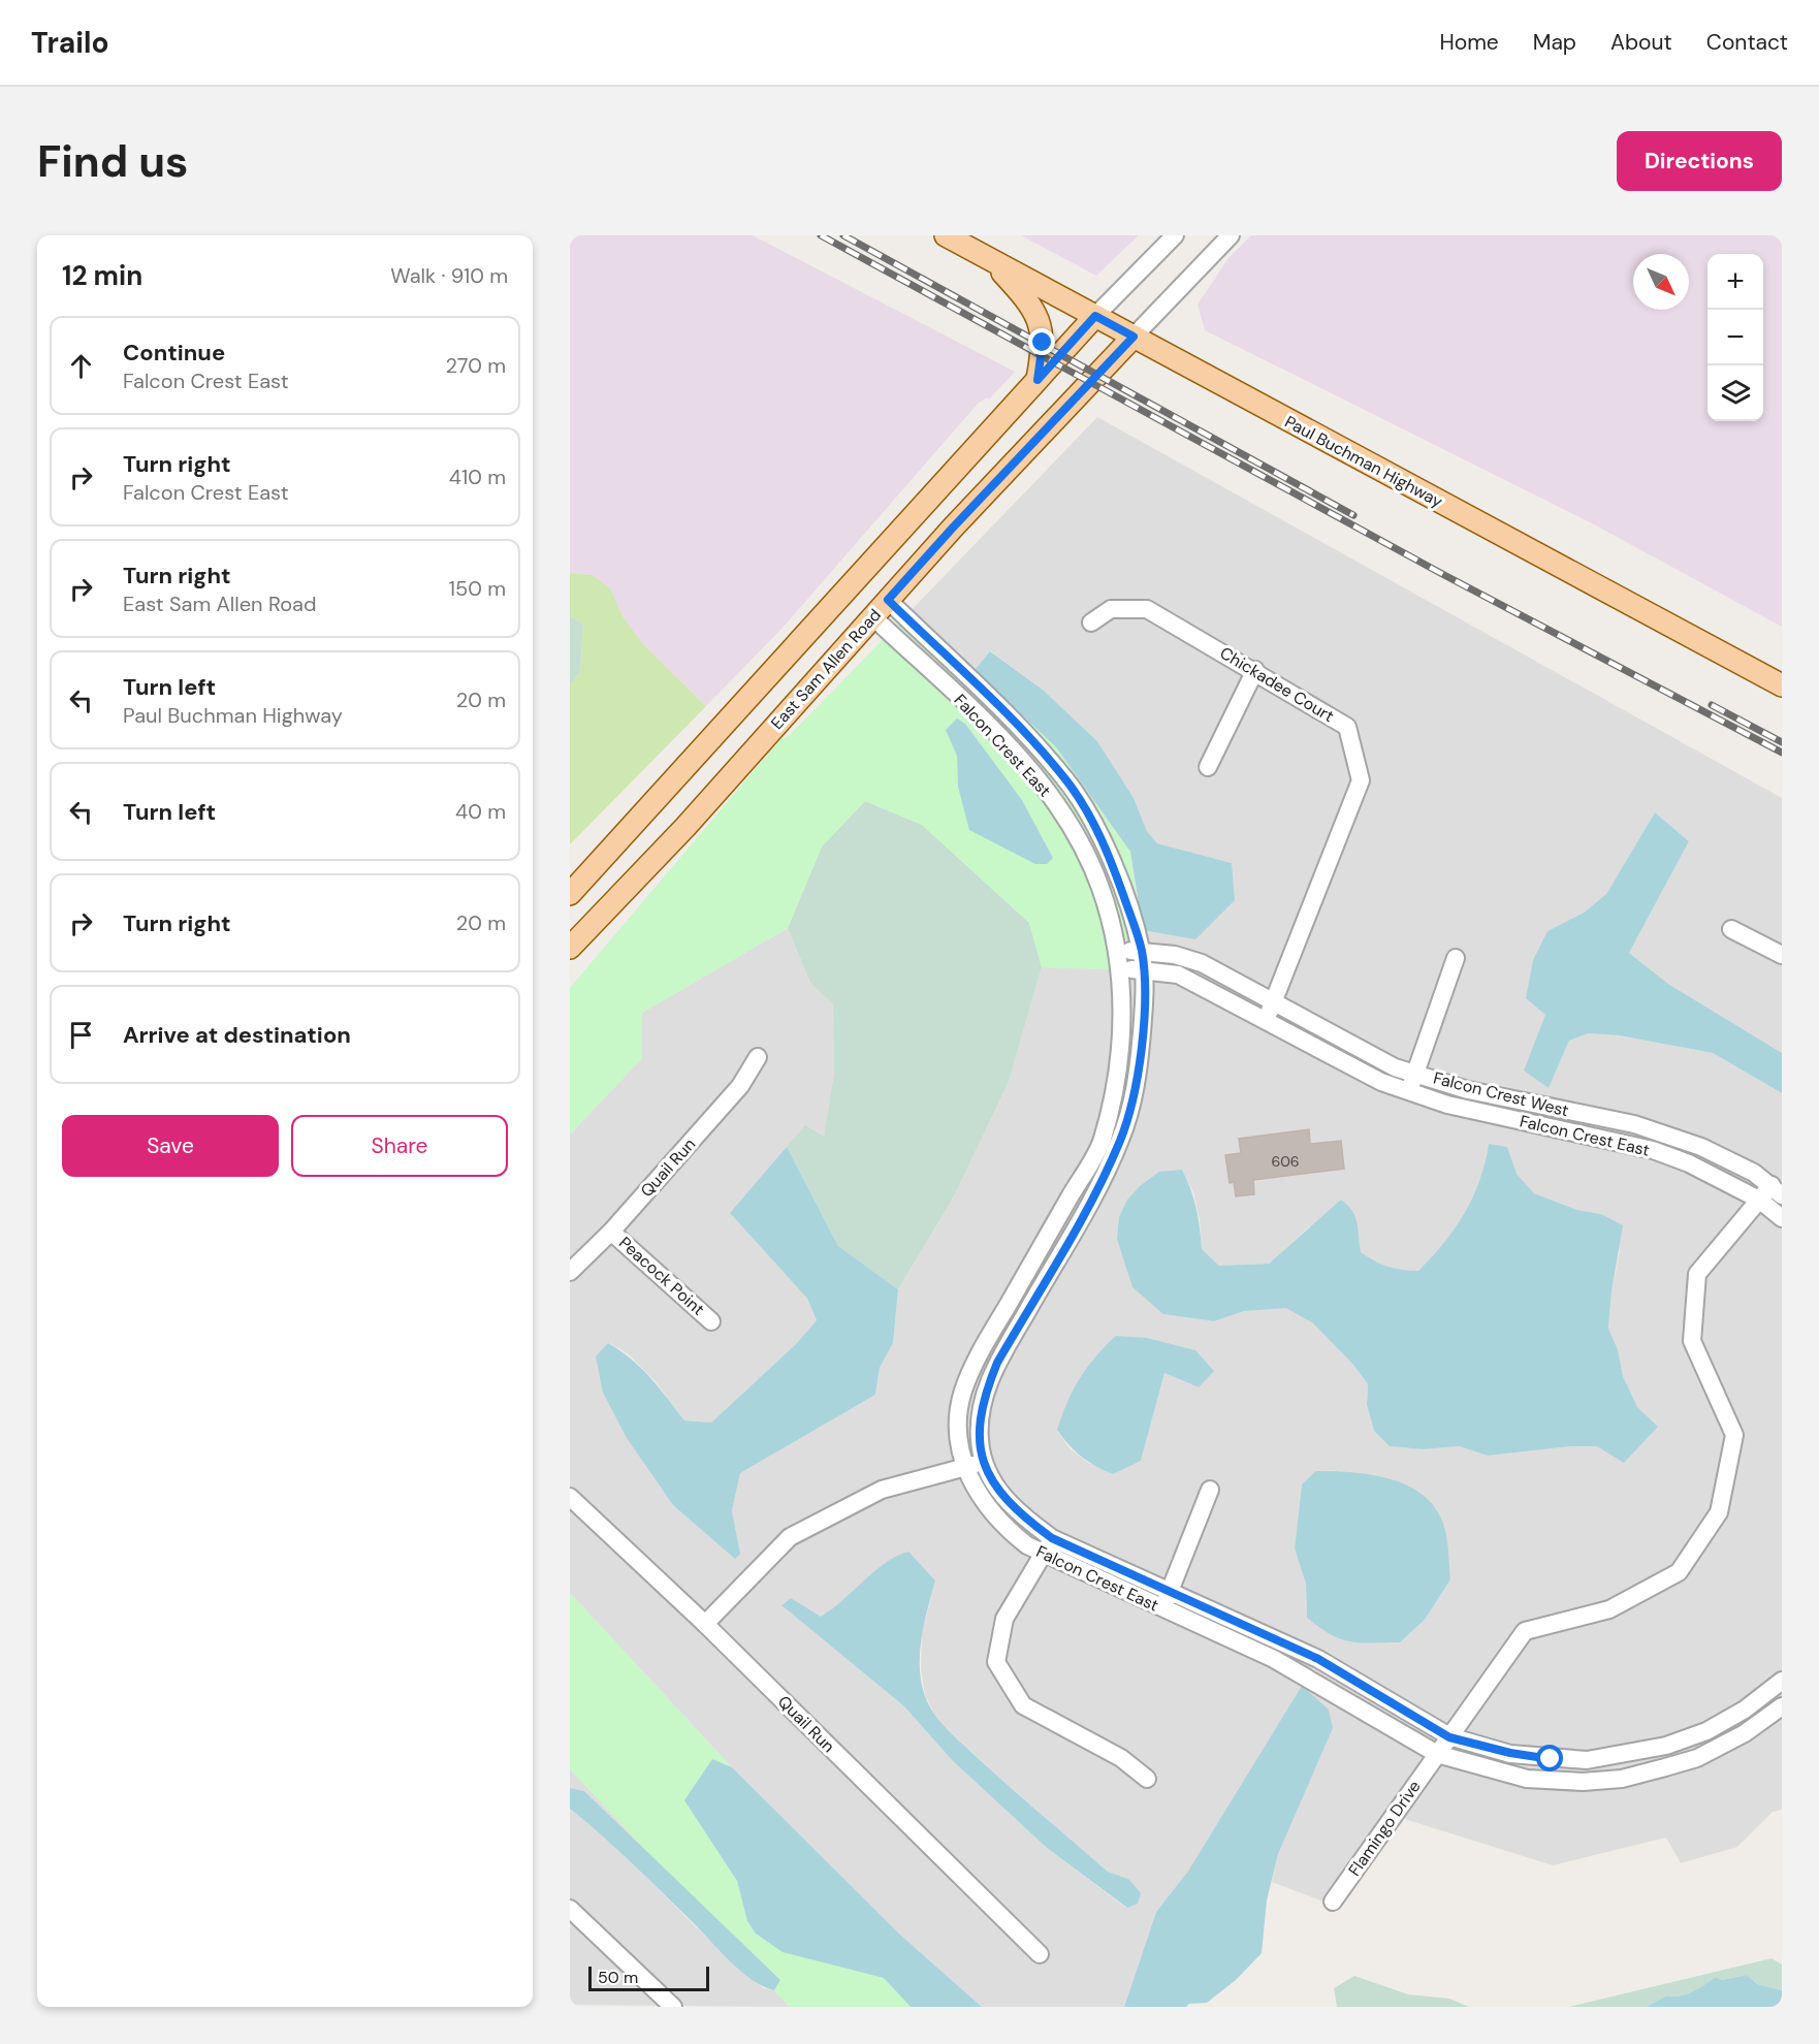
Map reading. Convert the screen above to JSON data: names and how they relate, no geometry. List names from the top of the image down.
{
  "streets": {
    "main road": ["Paul Buchman Highway", "East Sam Allen Road"],
    "street": [
      "Chickadee Court",
      "Falcon Crest East",
      "Falcon Crest West",
      "Quail Run",
      "Peacock Point",
      "Flamingo Drive"
    ]
  },
  "crossings": [
    ["Paul Buchman Highway", "East Sam Allen Road"],
    ["East Sam Allen Road", "Falcon Crest East"],
    ["Chickadee Court", "Falcon Crest East"],
    ["Chickadee Court", "Falcon Crest West"],
    ["Falcon Crest East", "Falcon Crest West"],
    ["Falcon Crest East", "Flamingo Drive"],
    ["Falcon Crest West", "Flamingo Drive"],
    ["Quail Run", "Peacock Point"]
  ],
  "house_numbers": ["606"],
  "scale_bar": "50 m",
  "north": "bottom right",
  "page": {
    "header": "Trailo",
    "nav": [
      "Home",
      "Map",
      "About",
      "Contact"
    ],
    "buttons": [
      "Directions",
      ["Save", "Share"]
    ],
    "title": "Find us",
    "heading": ["12 min", "Walk · 910 m"],
    "map_buttons": ["+", "−"],
    "list": [
      ["Continue", "Falcon Crest East", "270 m"],
      ["Turn right", "Falcon Crest East", "410 m"],
      ["Turn right", "East Sam Allen Road", "150 m"],
      ["Turn left", "Paul Buchman Highway", "20 m"],
      ["Turn left", "40 m"],
      ["Turn right", "20 m"],
      "Arrive at destination"
    ],
    "scale": "50 m"
  }
}
